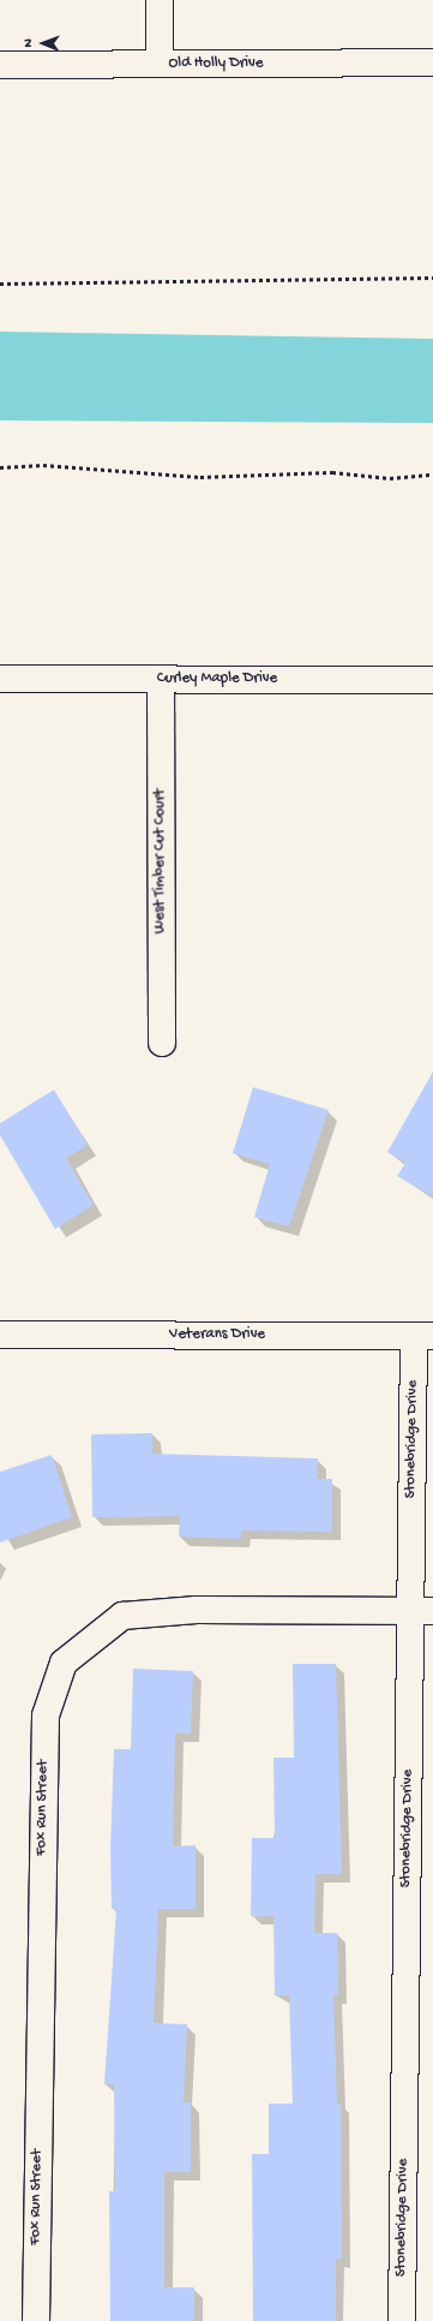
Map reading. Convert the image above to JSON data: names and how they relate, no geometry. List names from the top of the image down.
{
  "streets": {
    "street": [
      "Old Holly Drive",
      "Curley Maple Drive",
      "West Timber Cut Court",
      "Veterans Drive",
      "Stonebridge Drive",
      "Fox Run Street"
    ]
  },
  "crossings": [
    ["Curley Maple Drive", "West Timber Cut Court"],
    ["Veterans Drive", "Stonebridge Drive"],
    ["Stonebridge Drive", "Fox Run Street"]
  ],
  "north": "left"
}
